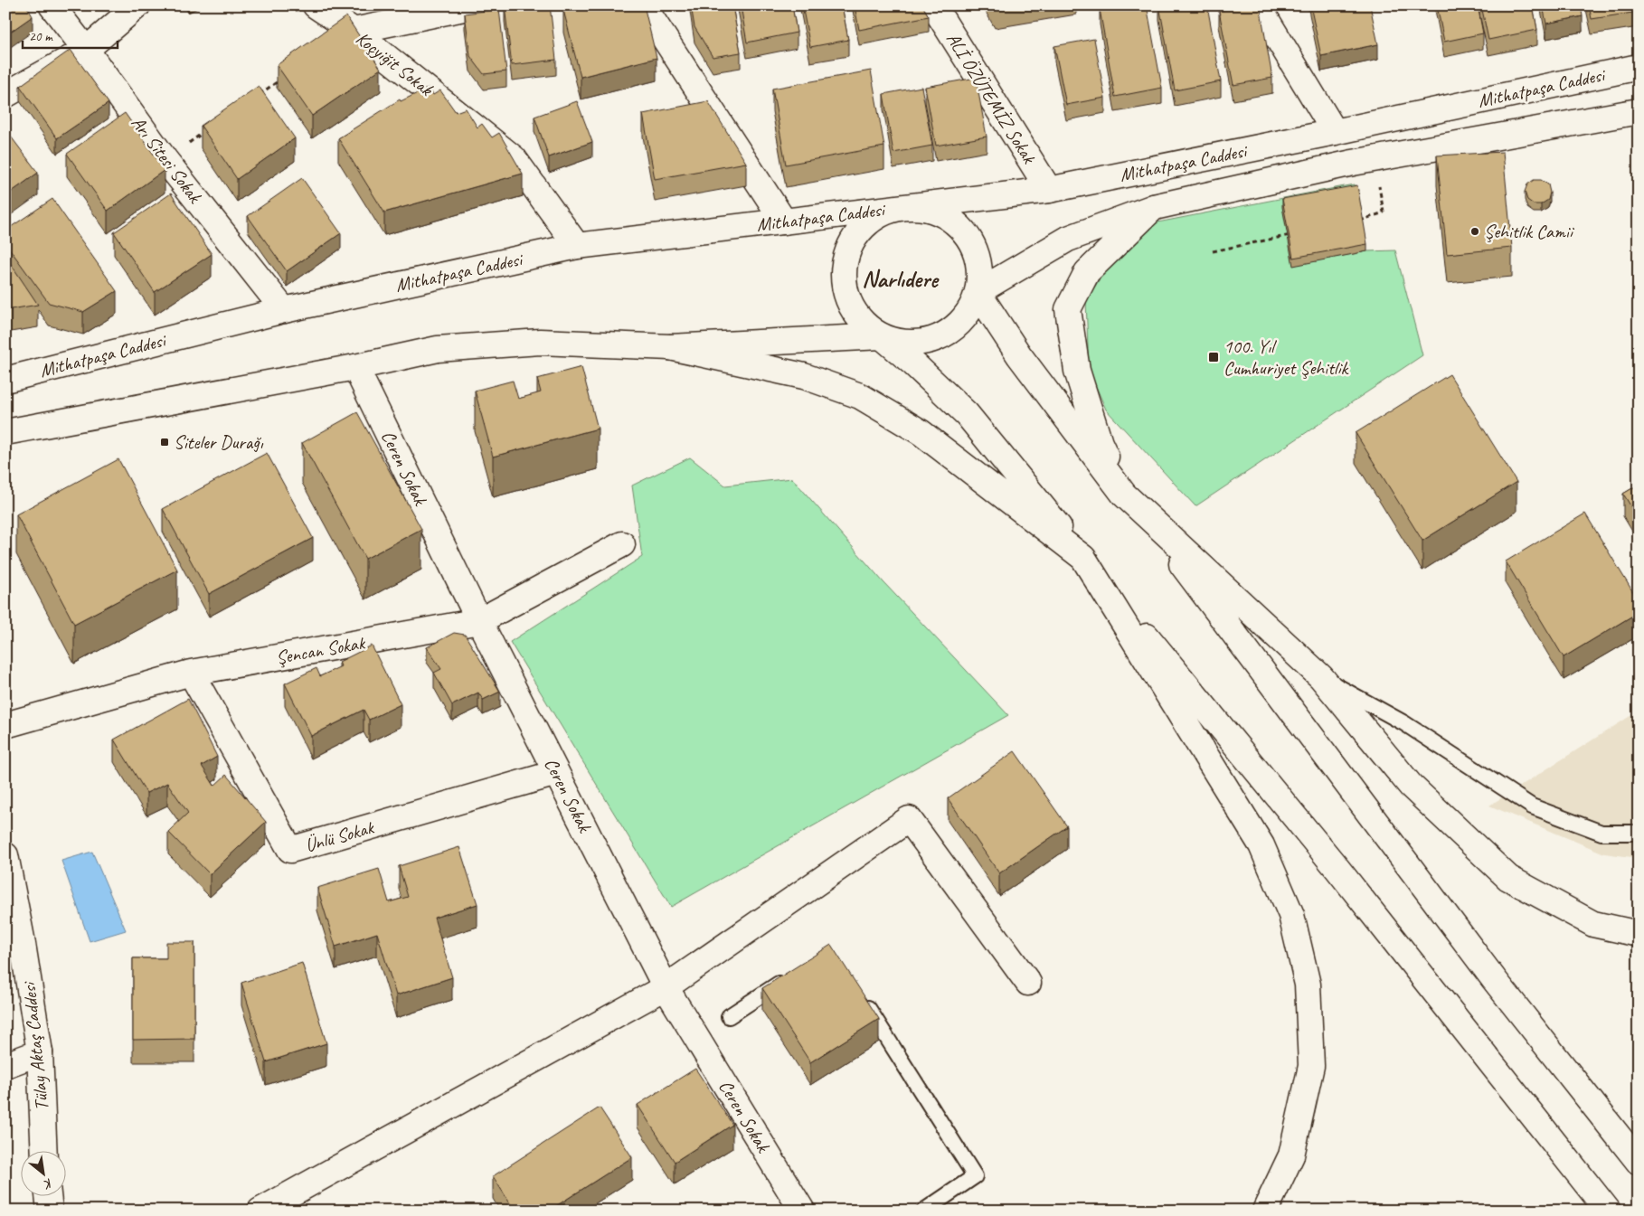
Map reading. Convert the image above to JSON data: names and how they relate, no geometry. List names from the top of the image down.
{
  "streets": {
    "main road": [
      "Koçyiğit Sokak",
      "Mithatpaşa Caddesi",
      "ALİ ÖZÜTEMİZ Sokak",
      "Arı Sitesi Sokak",
      "Ceren Sokak",
      "Şencan Sokak",
      "Ünlü Sokak",
      "Tülay Aktaş Caddesi"
    ]
  },
  "crossings": [
    ["Koçyiğit Sokak", "Mithatpaşa Caddesi"],
    ["Mithatpaşa Caddesi", "ALİ ÖZÜTEMİZ Sokak"],
    ["Mithatpaşa Caddesi", "Arı Sitesi Sokak"],
    ["Ceren Sokak", "Şencan Sokak"],
    ["Ceren Sokak", "Ünlü Sokak"],
    ["Şencan Sokak", "Ünlü Sokak"]
  ],
  "districts": ["Narlıdere"],
  "places": {
    "other": ["Şehitlik Camii"],
    "transit": ["100. Yıl Cumhuriyet Şehitlik", "Siteler Durağı"]
  },
  "scale_bar": "20 m",
  "north": "bottom right"
}
